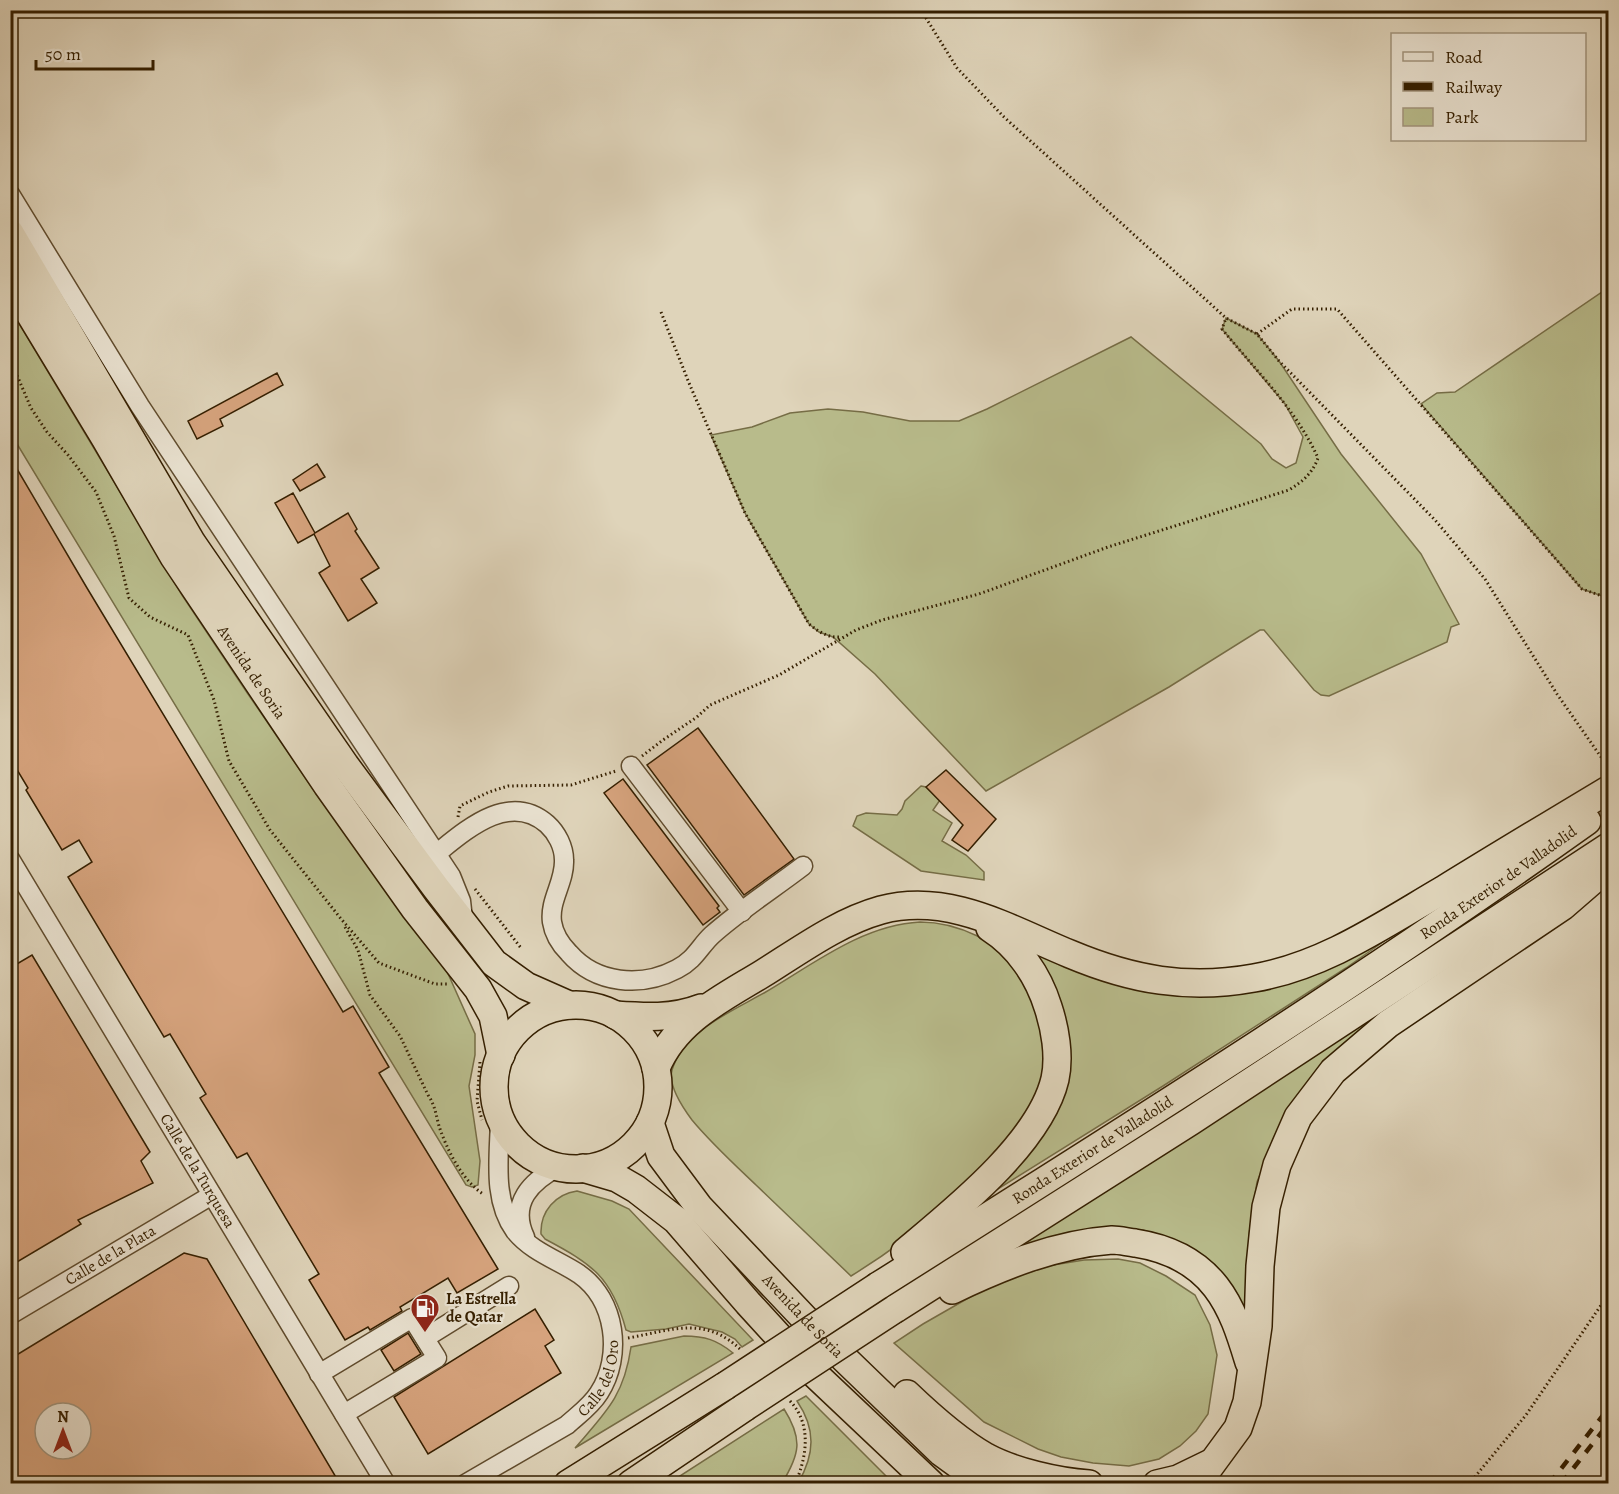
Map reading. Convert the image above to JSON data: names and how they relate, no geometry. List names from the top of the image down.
{
  "streets": {
    "highway": ["Avenida de Soria", "Ronda Exterior de Valladolid"],
    "street": ["Calle de la Turquesa", "Calle de la Plata", "Calle del Oro"]
  },
  "crossings": [
    ["Avenida de Soria", "Calle del Oro"],
    ["Calle de la Turquesa", "Calle de la Plata"]
  ],
  "places": {
    "fuel station": ["La Estrella de Qatar"]
  },
  "legend": ["Road", "Railway", "Park"],
  "scale_bar": "50 m",
  "north": "top"
}
